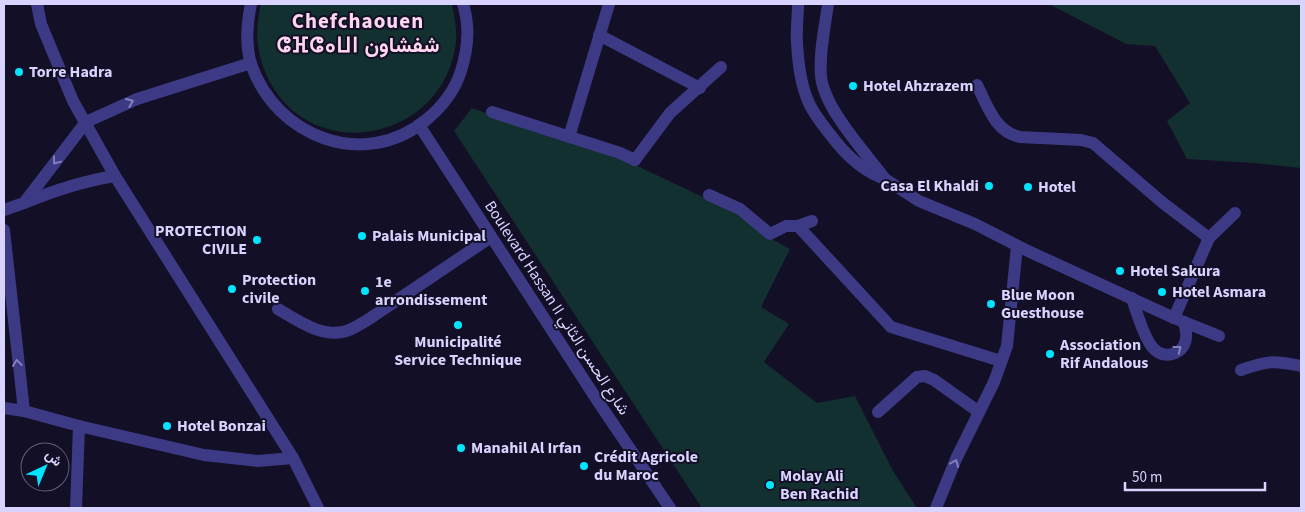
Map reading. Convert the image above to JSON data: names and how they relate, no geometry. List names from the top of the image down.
{
  "streets": {
    "street": ["Boulevard Hassan II شارع الحسن الثاني"]
  },
  "districts": ["Chefchaouen ⵛⴼⵛⴰⵡⵏ شفشاون"],
  "places": [
    "Torre Hadra",
    "Hotel Ahzrazem",
    "Casa El Khaldi",
    "Hotel",
    "Palais Municipal",
    "PROTECTION CIVILE",
    "Hotel Sakura",
    "Protection civile",
    "1e arrondissement",
    "Hotel Asmara",
    "Blue Moon Guesthouse",
    "Municipalité Service Technique",
    "Association Rif Andalous",
    "Hotel Bonzai",
    "Manahil Al Irfan",
    "Crédit Agricole du Maroc",
    "Molay Ali Ben Rachid"
  ],
  "scale_bar": "50 m",
  "north": "top right"
}
